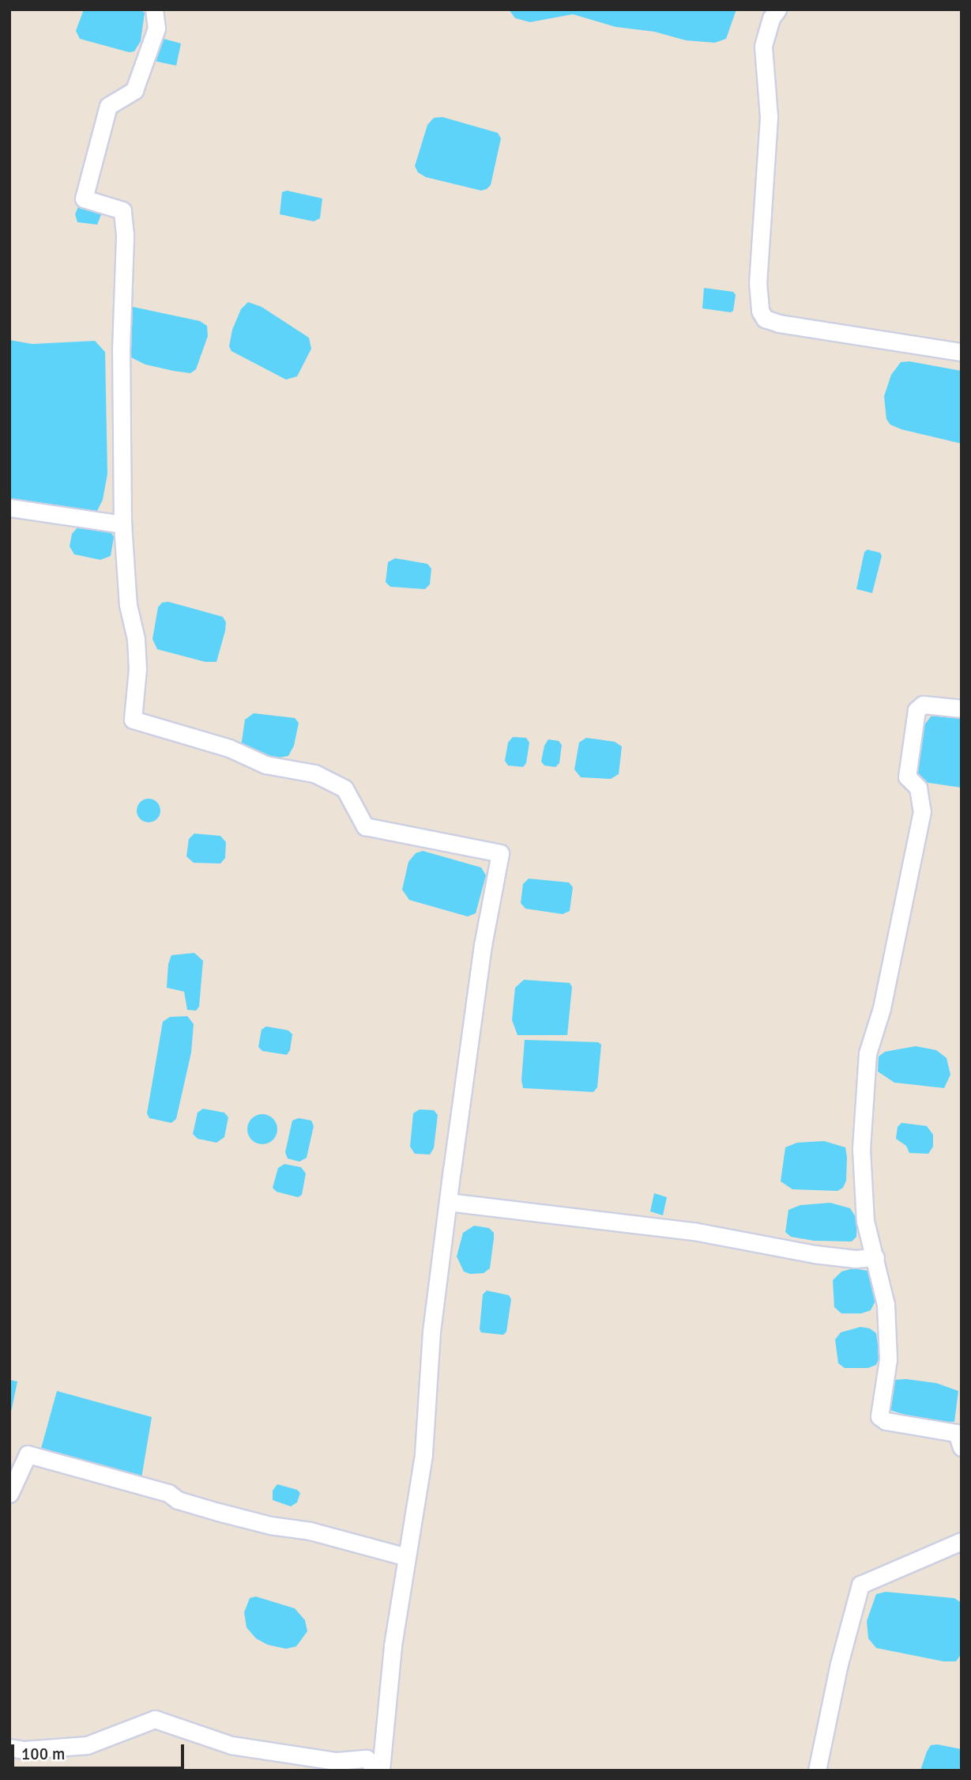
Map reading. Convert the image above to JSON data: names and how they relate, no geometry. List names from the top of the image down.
{
  "scale_bar": "100 m"
}
